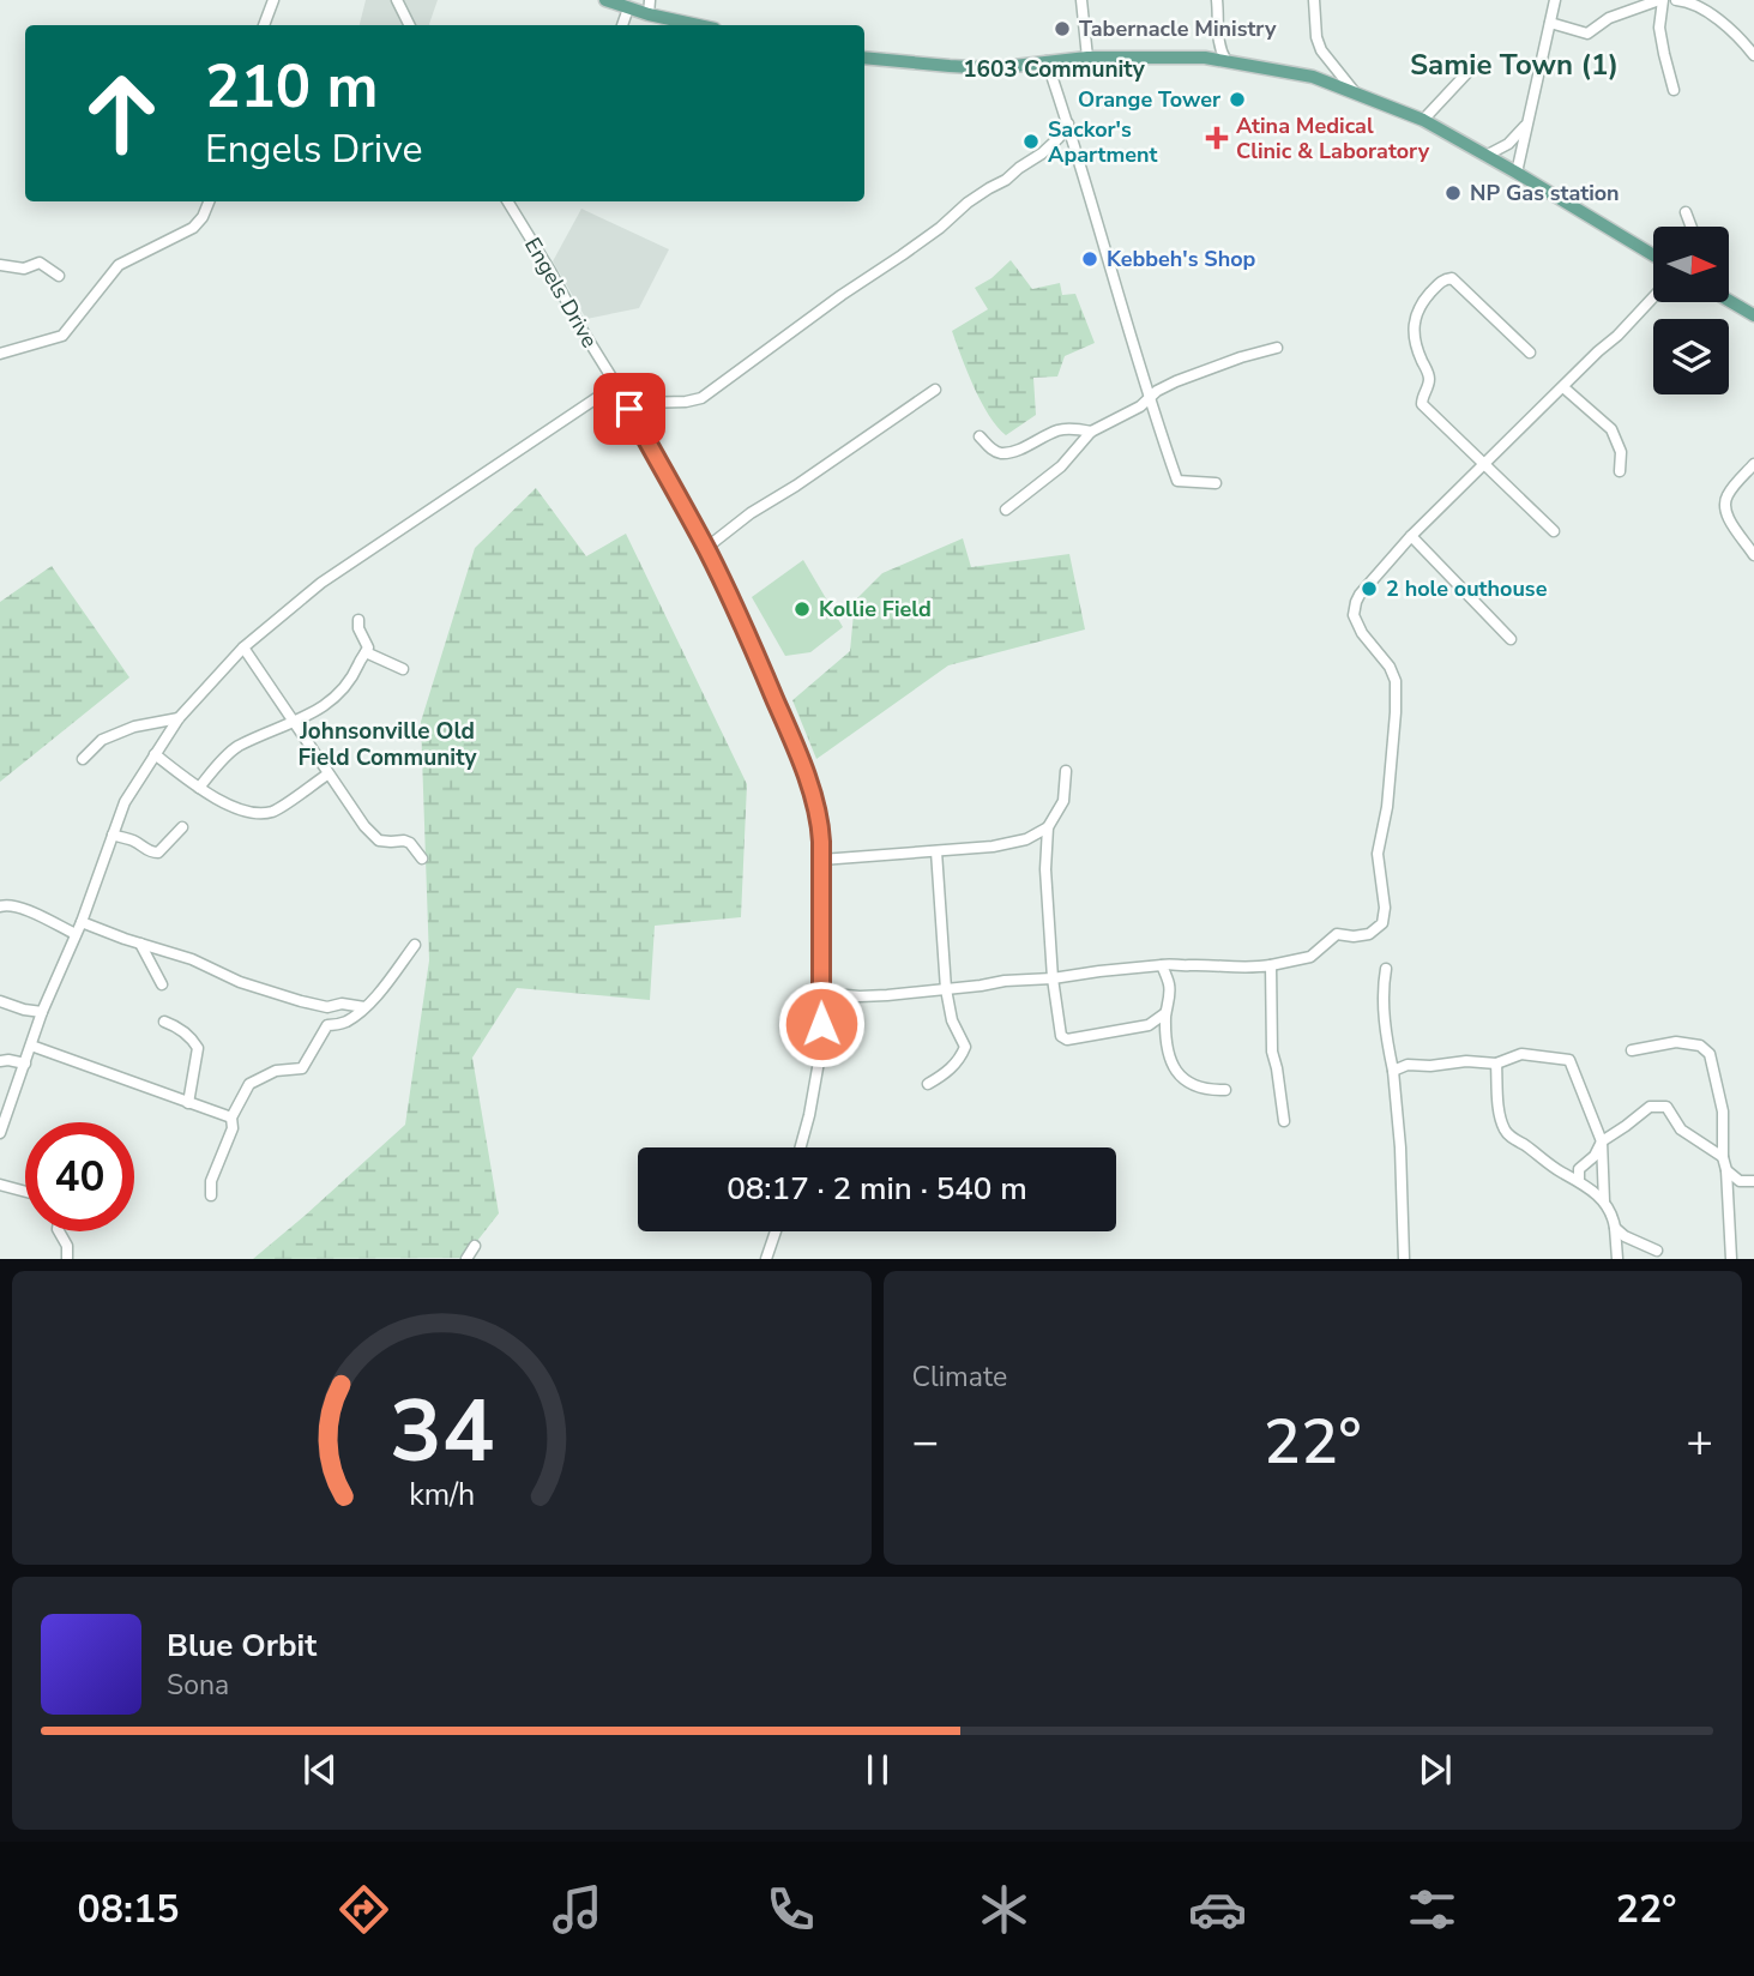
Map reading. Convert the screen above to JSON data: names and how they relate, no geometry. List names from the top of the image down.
{
  "streets": {
    "street": ["Engels Drive"]
  },
  "districts": ["Samie Town (1)", "1603 Community", "Johnsonville Old Field Community"],
  "places": {
    "other": [
      "Tabernacle Ministry",
      "Orange Tower",
      "Sackor's Apartment",
      "NP Gas station",
      "Kebbeh's Shop",
      "2 hole outhouse",
      "Kollie Field"
    ],
    "health": ["Atina Medical Clinic & Laboratory"]
  },
  "north": "right",
  "page": {
    "turn": ["210 m", "Engels Drive"],
    "limit": "40",
    "trip": "08:17 · 2 min · 540 m",
    "tile": "Climate",
    "heat": ["−", "22°", "+"],
    "song": ["Blue Orbit", "Sona"],
    "tabs": ["08:15", "22°"],
    "gauge": ["34", "km/h"]
  }
}
